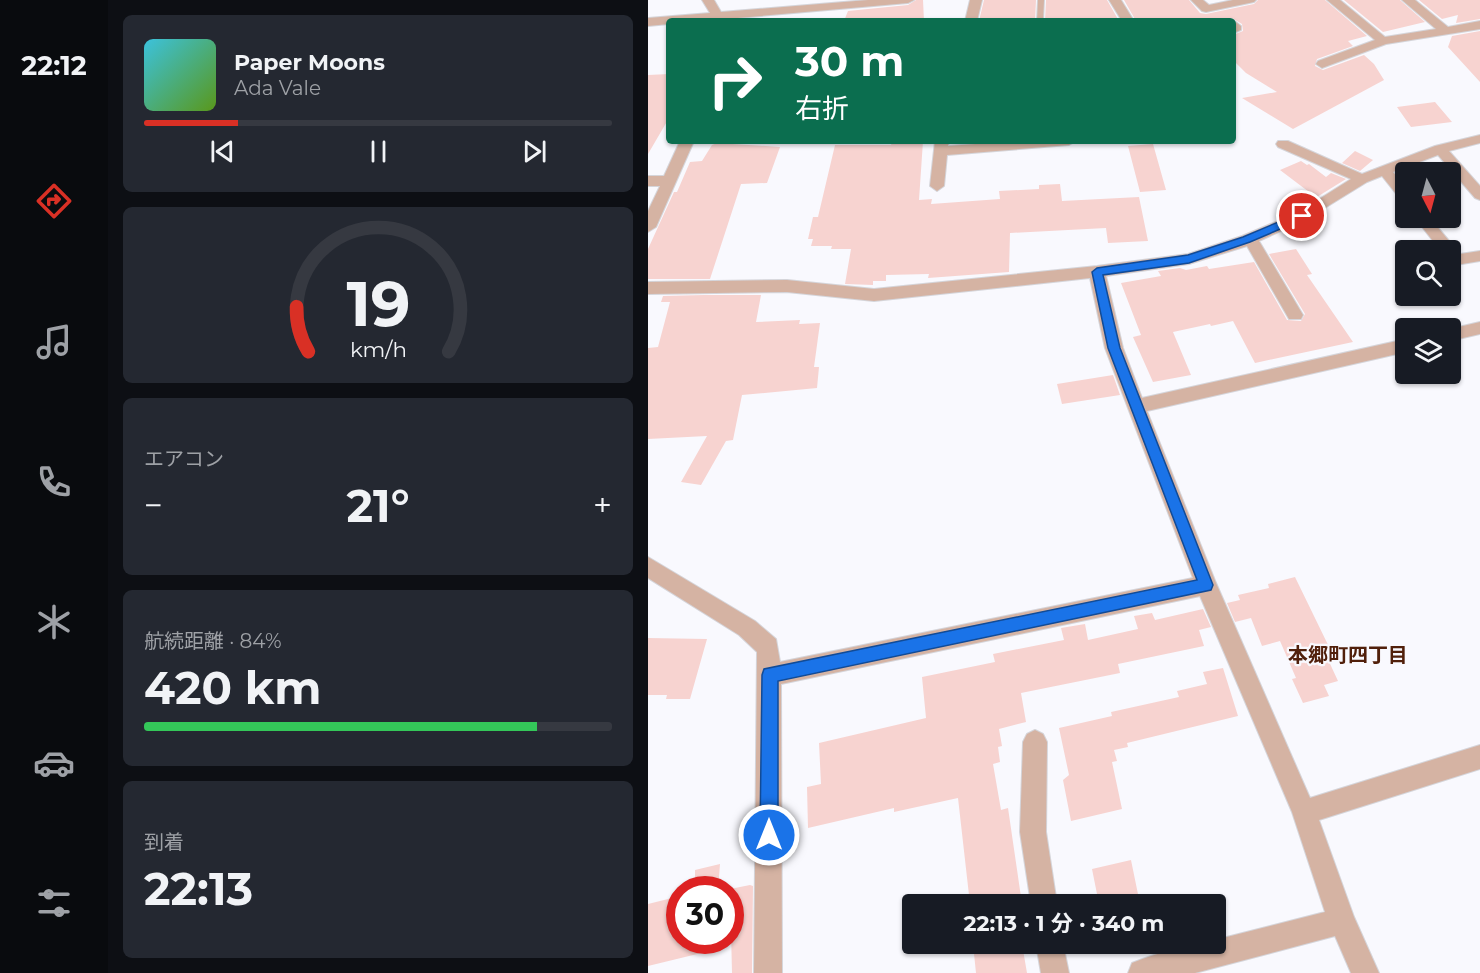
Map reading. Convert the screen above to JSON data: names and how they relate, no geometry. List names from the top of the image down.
{
  "districts": ["本郷町四丁目"],
  "north": "bottom",
  "page": {
    "tabs": "22:12",
    "turn": ["30 m", "右折"],
    "song": ["Paper Moons", "Ada Vale"],
    "tile": [
      "エアコン",
      ["航続距離 · 84%", "420 km"],
      ["到着", "22:13"]
    ],
    "heat": ["−", "21°", "+"],
    "limit": "30",
    "trip": "22:13 · 1 分 · 340 m",
    "gauge": ["19", "km/h"]
  }
}
